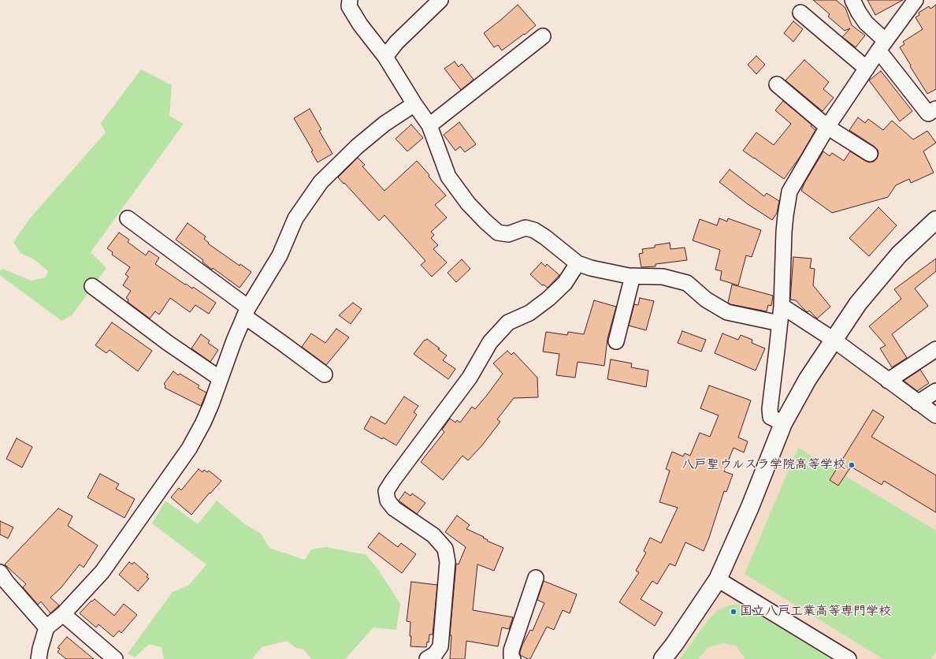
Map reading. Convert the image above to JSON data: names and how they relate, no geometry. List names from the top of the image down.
{
  "places": ["八戸聖ウルスラ学院高等学校", "国立八戸工業高等専門学校"]
}
